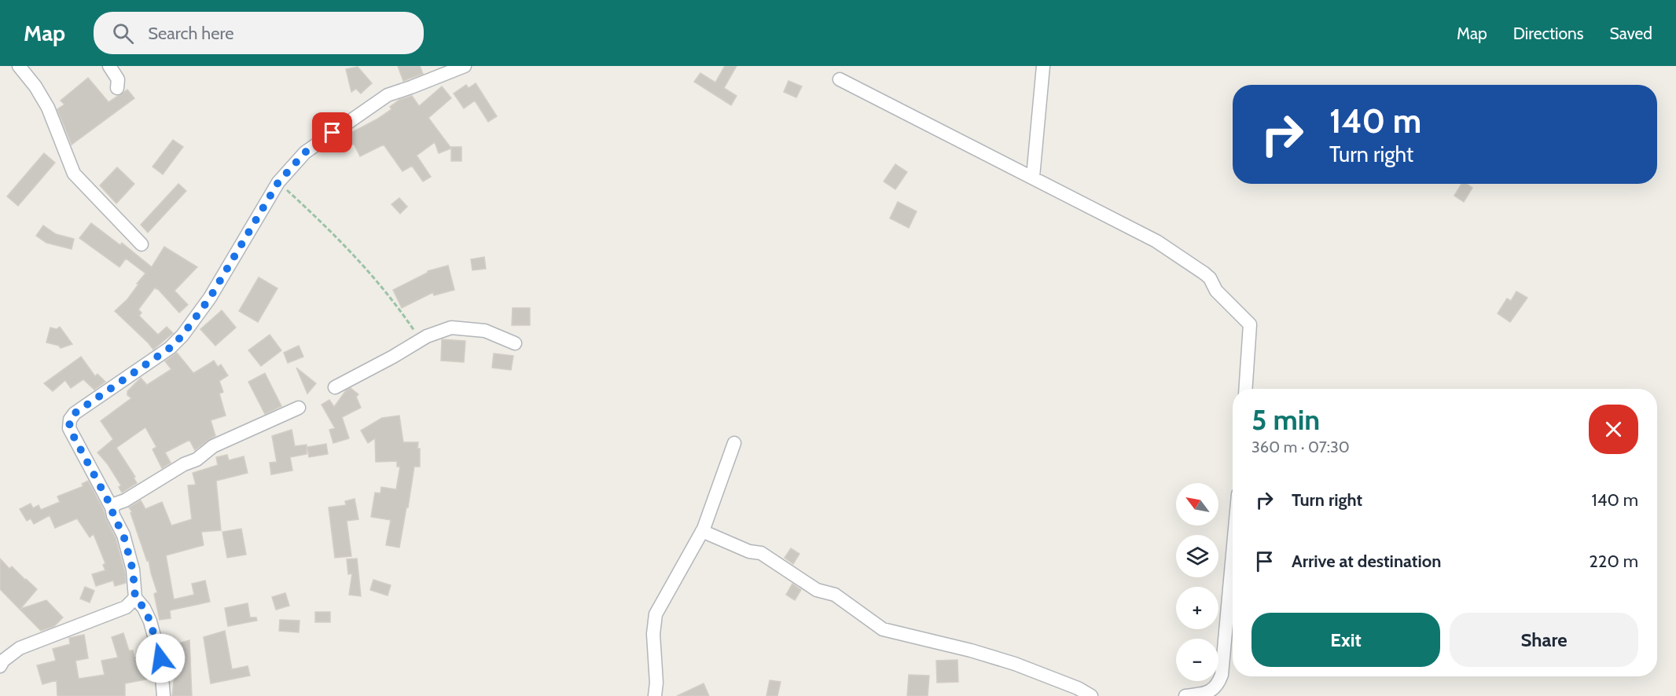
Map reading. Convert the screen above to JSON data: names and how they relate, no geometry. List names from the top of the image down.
{
  "north": "top left",
  "page": {
    "header": "Map",
    "search": "Search here",
    "nav": ["Map", "Directions", "Saved"],
    "turn": ["140 m", "Turn right"],
    "heading": ["5 min", "360 m · 07:30"],
    "list": [
      {
        "name": "Turn right",
        "value": "140 m"
      },
      {
        "name": "Arrive at destination",
        "value": "220 m"
      }
    ],
    "map_buttons": ["+", "−"],
    "buttons": ["Exit", "Share"]
  }
}
